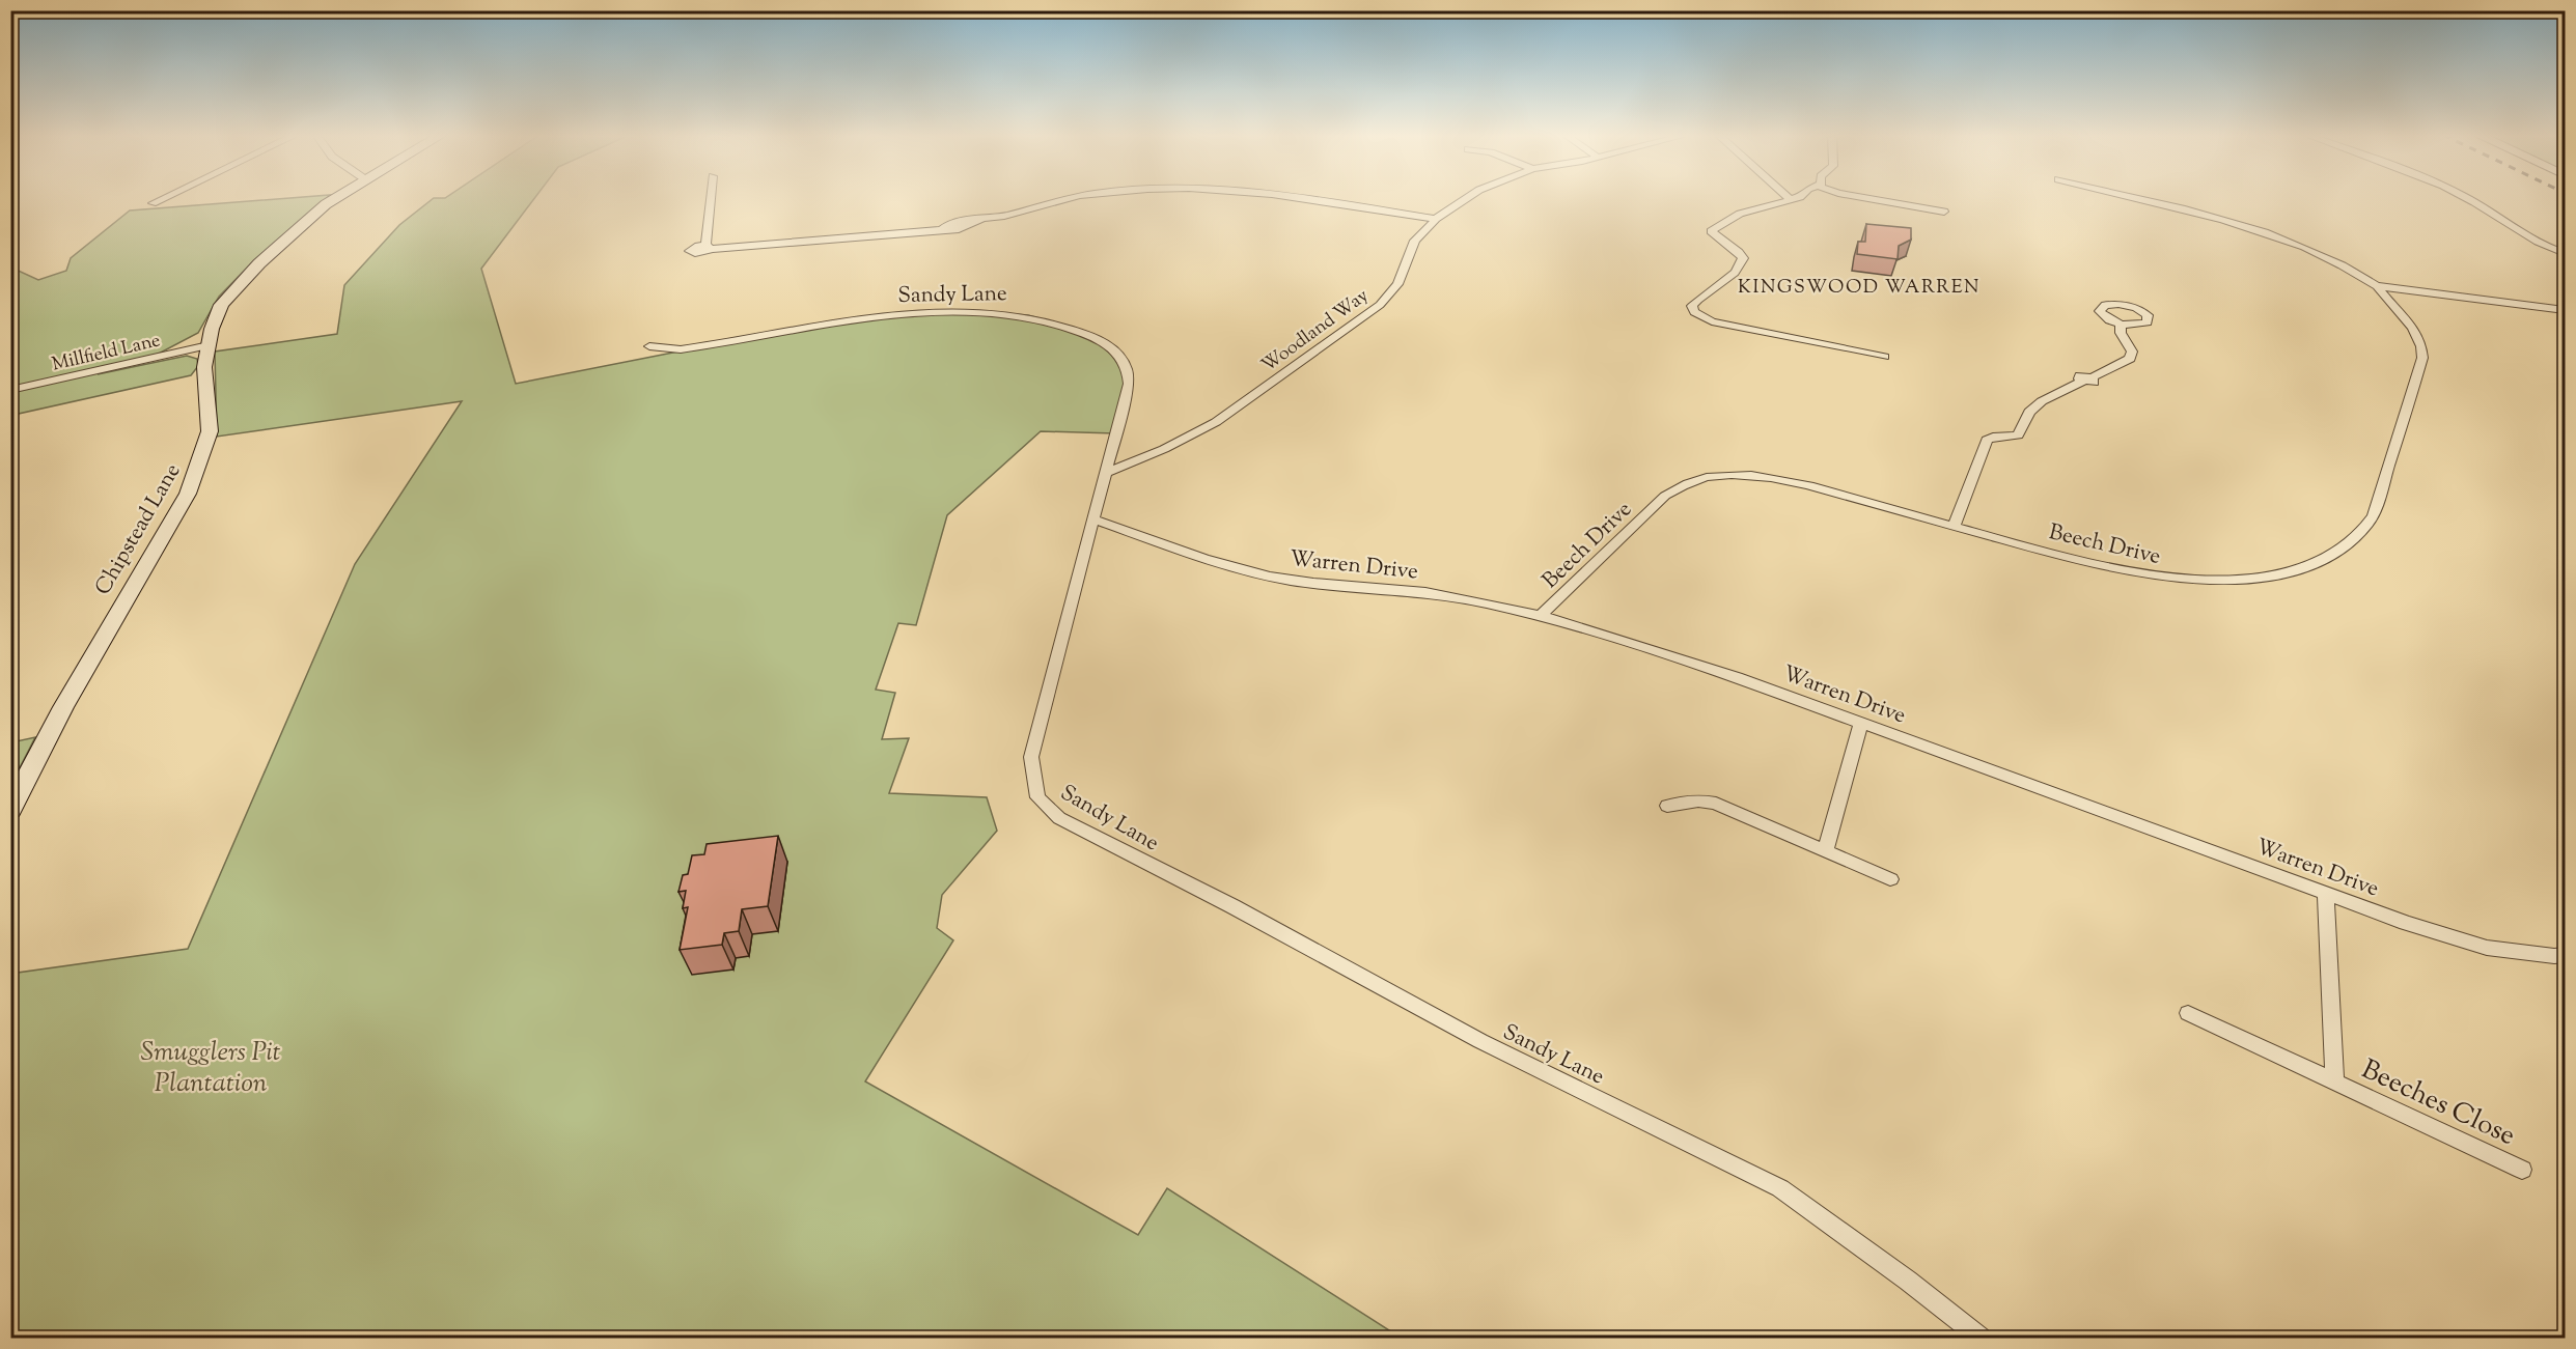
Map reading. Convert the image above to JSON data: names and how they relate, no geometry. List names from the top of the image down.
{
  "streets": {
    "street": [
      "Sandy Lane",
      "Woodland Way",
      "Millfield Lane",
      "Chipstead Lane",
      "Beech Drive",
      "Warren Drive",
      "Beeches Close"
    ]
  },
  "crossings": [
    ["Sandy Lane", "Woodland Way"],
    ["Sandy Lane", "Warren Drive"],
    ["Millfield Lane", "Chipstead Lane"],
    ["Beech Drive", "Warren Drive"],
    ["Warren Drive", "Beeches Close"]
  ],
  "districts": ["KINGSWOOD WARREN"],
  "parks": ["Smugglers Pit Plantation"]
}
